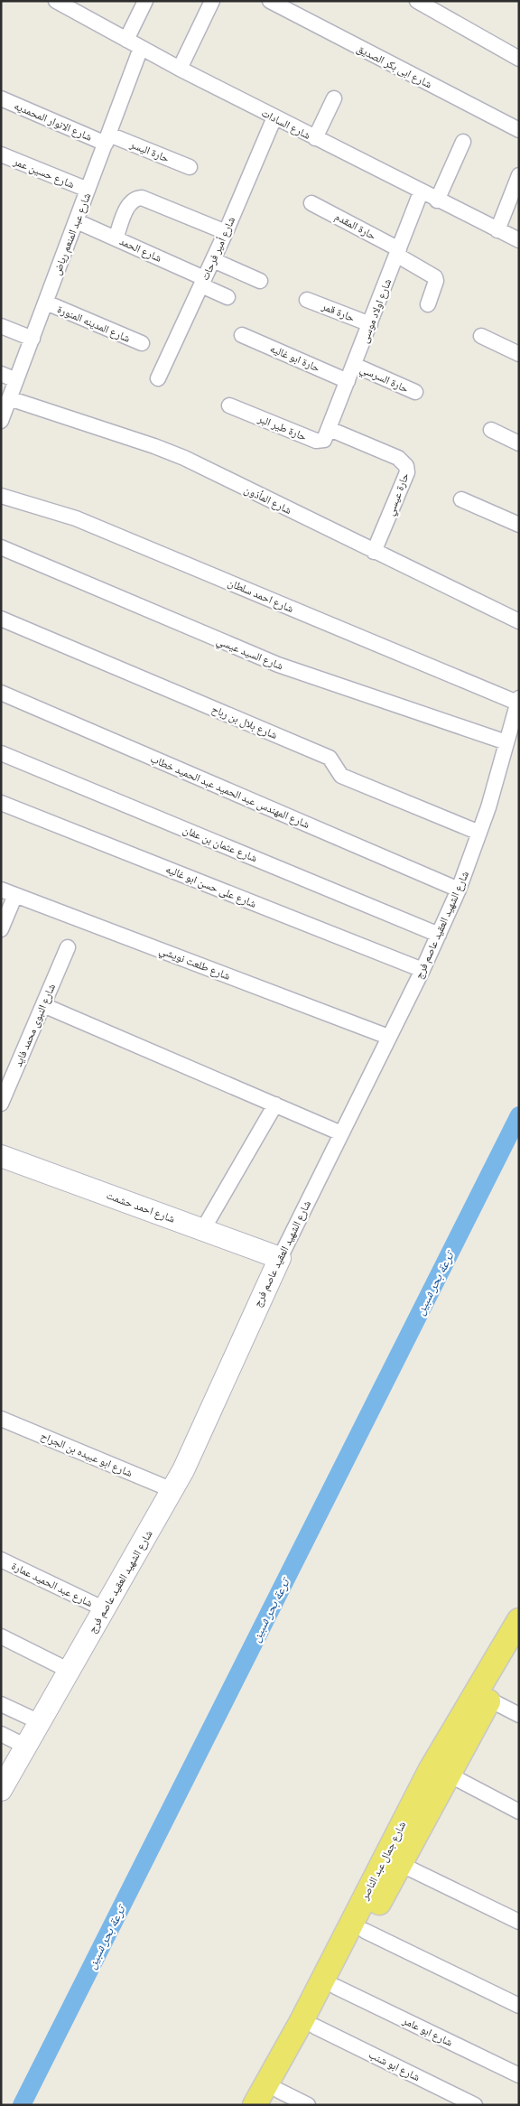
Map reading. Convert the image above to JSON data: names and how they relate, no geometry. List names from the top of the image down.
{
  "streets": {
    "main road": ["شارع جمال عبد الناصر"],
    "street": [
      "شارع ابى بكر الصديق",
      "شارع الانوار المحمديه",
      "شارع السادات",
      "حارة اليسر",
      "شارع حسين عمر",
      "حارة المقدم",
      "شارع عبد المنعم رياض",
      "شارع أمير فرحات",
      "شارع الحمد",
      "شارع اولاد موسى",
      "حارة قمر",
      "شارع المدينه المنورة",
      "حارة ابو غاليه",
      "حارة السرسي",
      "حارة طير البر",
      "حارة عيسي",
      "شارع المأذون",
      "شارع احمد سلطان",
      "شارع السيد عيسي",
      "شارع بلال بن رباح",
      "شارع المهندس عبد الحميد عبد الحميد خطاب",
      "شارع عثمان بن عفان",
      "شارع على حسن ابو غاليه",
      "شارع الشهيد العقيد عاصم فرج",
      "شارع طلعت نويشي",
      "شارع النبوى محمد فايد",
      "شارع احمد حشمت",
      "شارع ابو عبيده بن الجراح",
      "شارع عبد الحميد عمارة",
      "شارع ابو عامر",
      "شارع ابو شنب"
    ]
  },
  "crossings": [
    ["شارع الانوار المحمديه", "حارة اليسر"],
    ["شارع الانوار المحمديه", "شارع عبد المنعم رياض"],
    ["شارع السادات", "شارع عبد المنعم رياض"],
    ["شارع السادات", "شارع أمير فرحات"],
    ["شارع السادات", "شارع اولاد موسى"],
    ["حارة اليسر", "شارع عبد المنعم رياض"],
    ["شارع حسين عمر", "شارع عبد المنعم رياض"],
    ["حارة المقدم", "شارع اولاد موسى"],
    ["شارع عبد المنعم رياض", "شارع الحمد"],
    ["شارع عبد المنعم رياض", "شارع المدينه المنورة"],
    ["شارع عبد المنعم رياض", "شارع المأذون"],
    ["شارع أمير فرحات", "شارع الحمد"],
    ["شارع اولاد موسى", "حارة قمر"],
    ["شارع اولاد موسى", "حارة ابو غاليه"],
    ["شارع اولاد موسى", "حارة السرسي"],
    ["شارع اولاد موسى", "حارة طير البر"],
    ["شارع اولاد موسى", "حارة عيسي"],
    ["حارة طير البر", "حارة عيسي"],
    ["حارة عيسي", "شارع المأذون"],
    ["شارع احمد سلطان", "شارع الشهيد العقيد عاصم فرج"],
    ["شارع السيد عيسي", "شارع الشهيد العقيد عاصم فرج"],
    ["شارع بلال بن رباح", "شارع الشهيد العقيد عاصم فرج"],
    ["شارع المهندس عبد الحميد عبد الحميد خطاب", "شارع الشهيد العقيد عاصم فرج"],
    ["شارع عثمان بن عفان", "شارع الشهيد العقيد عاصم فرج"],
    ["شارع على حسن ابو غاليه", "شارع الشهيد العقيد عاصم فرج"],
    ["شارع الشهيد العقيد عاصم فرج", "شارع طلعت نويشي"],
    ["شارع الشهيد العقيد عاصم فرج", "شارع احمد حشمت"],
    ["شارع الشهيد العقيد عاصم فرج", "شارع ابو عبيده بن الجراح"],
    ["شارع الشهيد العقيد عاصم فرج", "شارع عبد الحميد عمارة"],
    ["شارع جمال عبد الناصر", "شارع ابو عامر"],
    ["شارع جمال عبد الناصر", "شارع ابو شنب"]
  ],
  "water": ["ترعة بحر شبين"]
}
